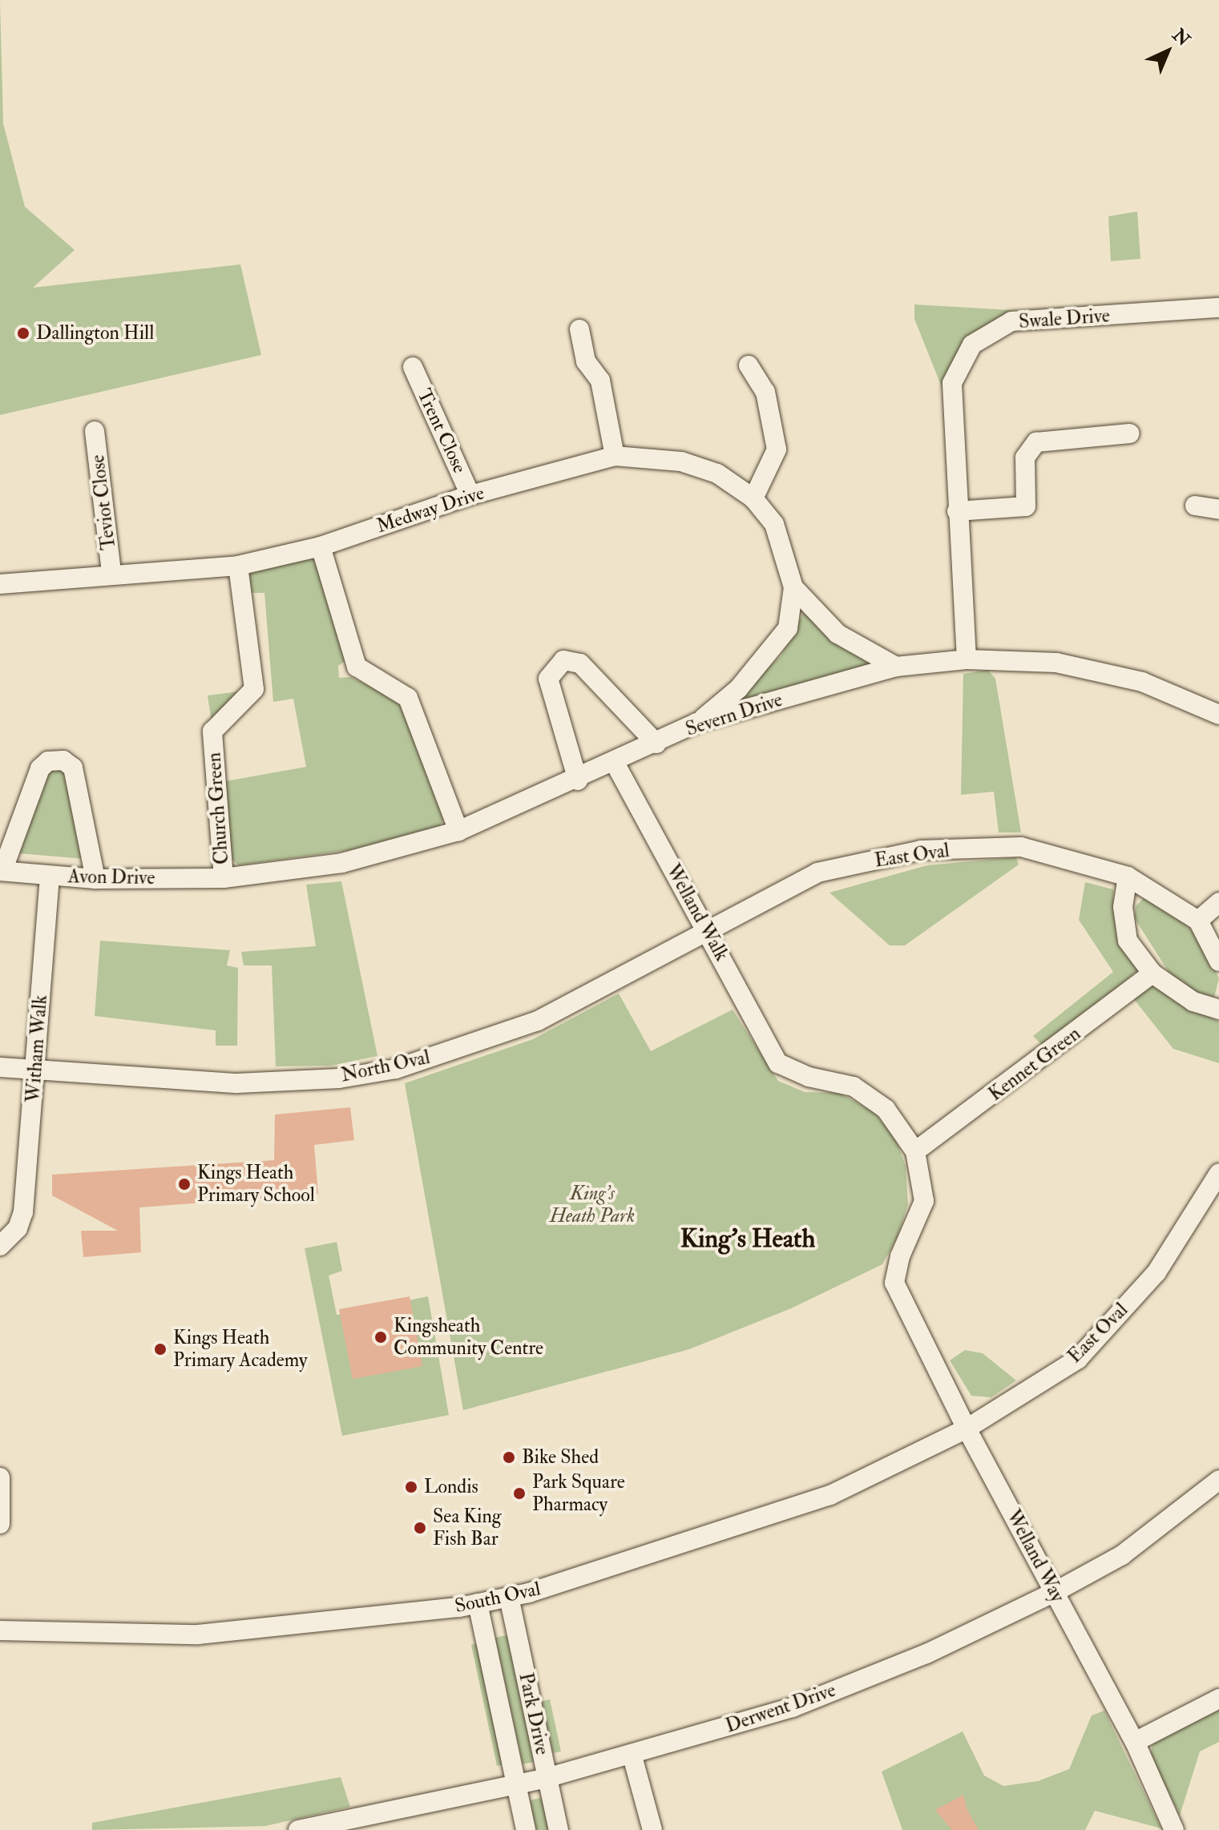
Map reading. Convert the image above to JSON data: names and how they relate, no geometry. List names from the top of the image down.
{
  "streets": {
    "street": [
      "Swale Drive",
      "Trent Close",
      "Teviot Close",
      "Medway Drive",
      "Severn Drive",
      "Church Green",
      "East Oval",
      "Avon Drive",
      "Welland Walk",
      "Witham Walk",
      "Kennet Green",
      "North Oval",
      "Welland Way",
      "South Oval",
      "Derwent Drive",
      "Park Drive"
    ]
  },
  "crossings": [
    ["Swale Drive", "Severn Drive"],
    ["Trent Close", "Medway Drive"],
    ["Teviot Close", "Medway Drive"],
    ["Medway Drive", "Severn Drive"],
    ["Medway Drive", "Church Green"],
    ["Severn Drive", "Church Green"],
    ["Severn Drive", "Avon Drive"],
    ["Severn Drive", "Welland Walk"],
    ["Church Green", "Avon Drive"],
    ["East Oval", "Welland Walk"],
    ["East Oval", "North Oval"],
    ["East Oval", "Welland Way"],
    ["East Oval", "South Oval"],
    ["Avon Drive", "Witham Walk"],
    ["Welland Walk", "Kennet Green"],
    ["Welland Walk", "North Oval"],
    ["Welland Walk", "Welland Way"],
    ["Witham Walk", "North Oval"],
    ["Kennet Green", "Welland Way"],
    ["Welland Way", "South Oval"],
    ["Welland Way", "Derwent Drive"],
    ["South Oval", "Park Drive"],
    ["Derwent Drive", "Park Drive"]
  ],
  "districts": ["King's Heath"],
  "parks": ["King's Heath Park"],
  "places": [
    "Dallington Hill",
    "Kings Heath Primary School",
    "Kingsheath Community Centre",
    "Kings Heath Primary Academy",
    "Bike Shed",
    "Londis",
    "Park Square Pharmacy",
    "Sea King Fish Bar"
  ],
  "north": "top right"
}
